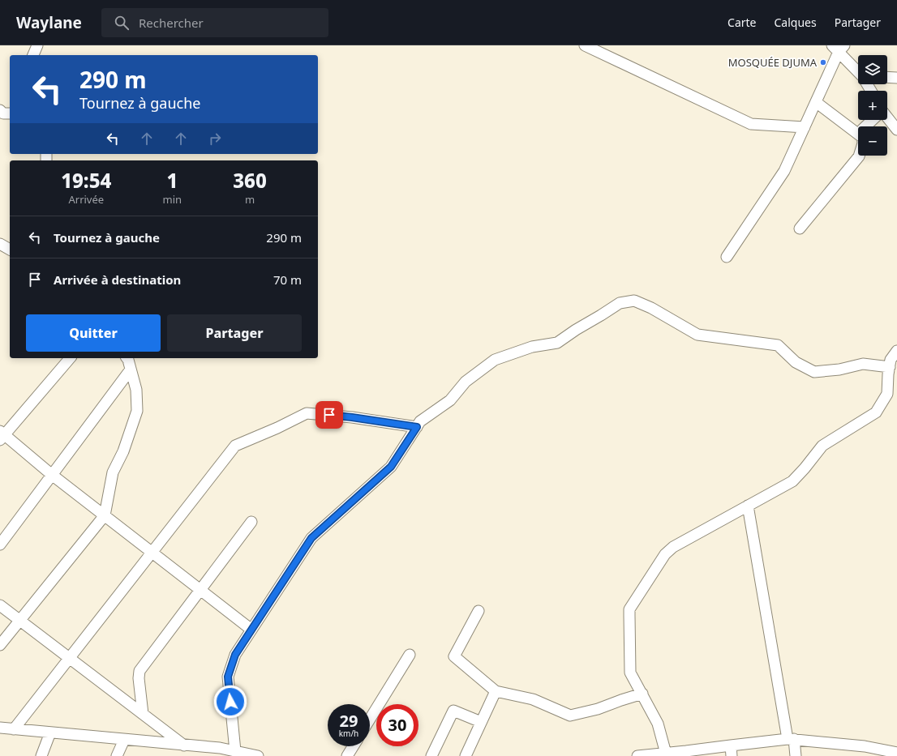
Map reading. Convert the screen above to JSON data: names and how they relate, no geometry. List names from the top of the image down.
{
  "places": ["MOSQUÉE DJUMA"],
  "page": {
    "header": "Waylane",
    "search": "Rechercher",
    "nav": ["Carte", "Calques", "Partager"],
    "map_buttons": ["+", "−"],
    "turn": ["290 m", "Tournez à gauche"],
    "eta": [
      "19:54",
      "Arrivée",
      "1",
      "min",
      "360",
      "m"
    ],
    "list": [
      {
        "name": "Tournez à gauche",
        "value": "290 m"
      },
      {
        "name": "Arrivée à destination",
        "value": "70 m"
      }
    ],
    "buttons": ["Quitter", "Partager"],
    "speed": "29 km/h",
    "limit": "30"
  }
}
